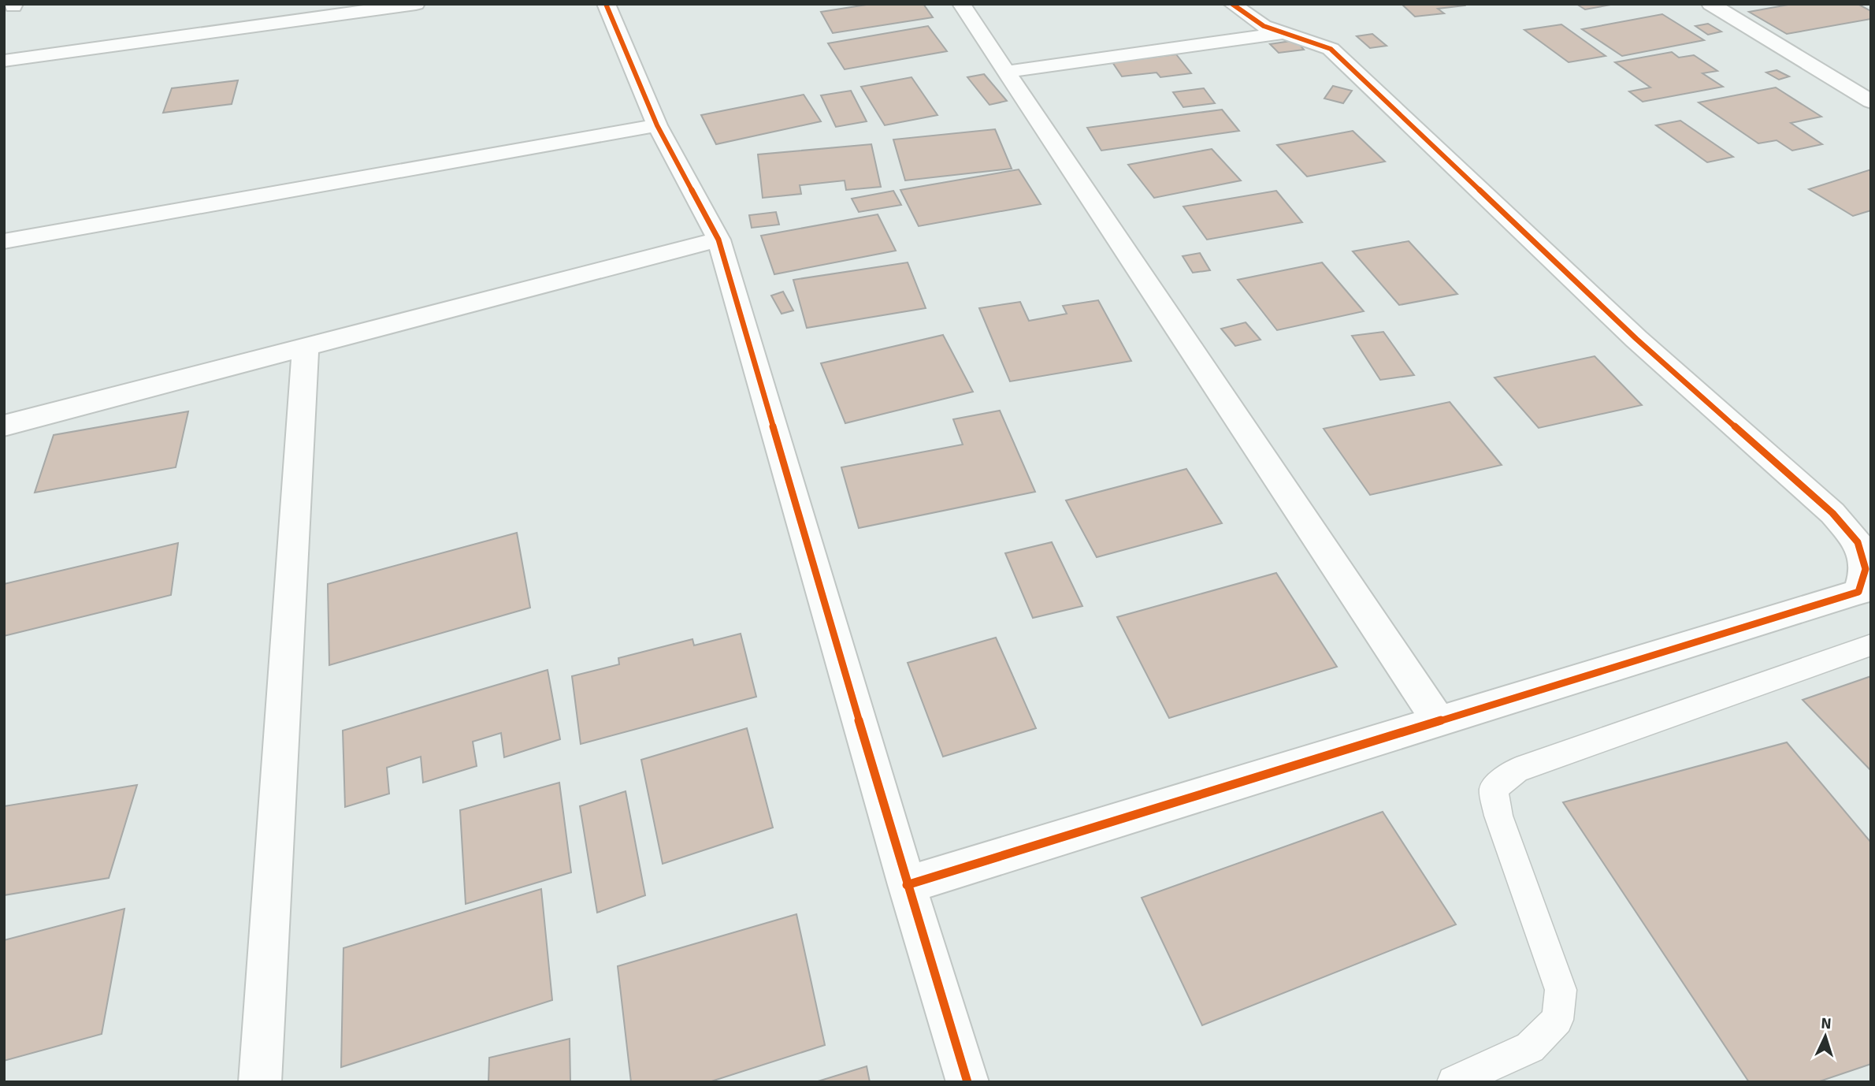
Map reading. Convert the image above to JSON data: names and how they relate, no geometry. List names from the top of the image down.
{
  "north": "top"
}
